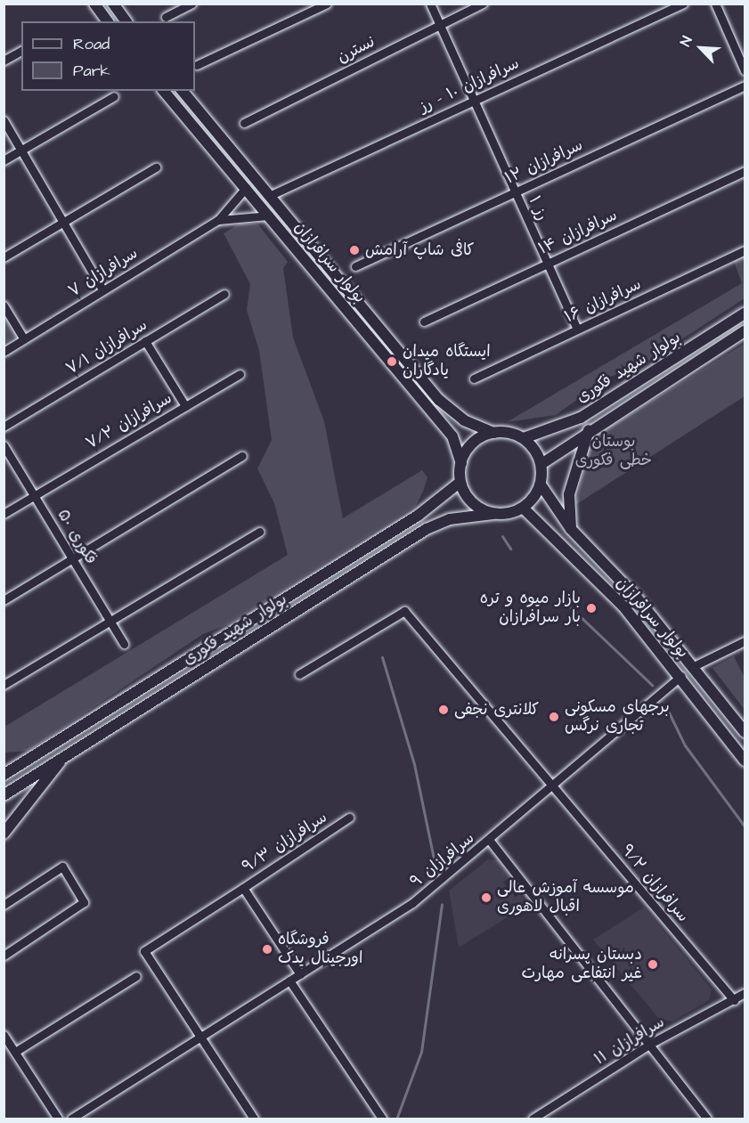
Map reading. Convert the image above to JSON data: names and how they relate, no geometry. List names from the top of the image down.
{
  "streets": {
    "main road": ["بولوار سرافرازان", "بولوار شهید فکوری"],
    "street": [
      "نسترن",
      "سرافرازان ۱۰ - رز",
      "سرافرازان ۱۲",
      "رز ۱",
      "سرافرازان ۱۴",
      "سرافرازان ۷",
      "سرافرازان ۱۶",
      "سرافرازان ۷/۱",
      "سرافرازان ۷/۲",
      "فکوری ۵۰",
      "سرافرازان ۹/۳",
      "سرافرازان ۹",
      "سرافرازان ۹/۲",
      "سرافرازان ۱۱"
    ]
  },
  "crossings": [
    ["نسترن", "رز ۱"],
    ["سرافرازان ۱۰ - رز", "رز ۱"],
    ["سرافرازان ۱۰ - رز", "بولوار سرافرازان"],
    ["سرافرازان ۱۲", "رز ۱"],
    ["رز ۱", "سرافرازان ۱۴"],
    ["رز ۱", "سرافرازان ۱۶"],
    ["بولوار سرافرازان", "بولوار شهید فکوری"],
    ["بولوار سرافرازان", "سرافرازان ۹"],
    ["سرافرازان ۷/۲", "فکوری ۵۰"],
    ["سرافرازان ۹/۳", "سرافرازان ۹"],
    ["سرافرازان ۹", "سرافرازان ۹/۲"],
    ["سرافرازان ۹/۲", "سرافرازان ۱۱"]
  ],
  "parks": ["بوستان خطی فکوری"],
  "places": [
    "کافی شاپ آرامش",
    "ایستگاه میدان یادگاران",
    "بازار میوه و تره بار سرافرازان",
    "کلانتری نجفی",
    "برجهای مسکونی تجاری نرگس",
    "موسسه آموزش عالی اقبال لاهوری",
    "فروشگاه اورجینال یدک",
    "دبستان پسرانه غیر انتفاعی مهارت"
  ],
  "legend": ["Road", "Park"],
  "north": "top left"
}
